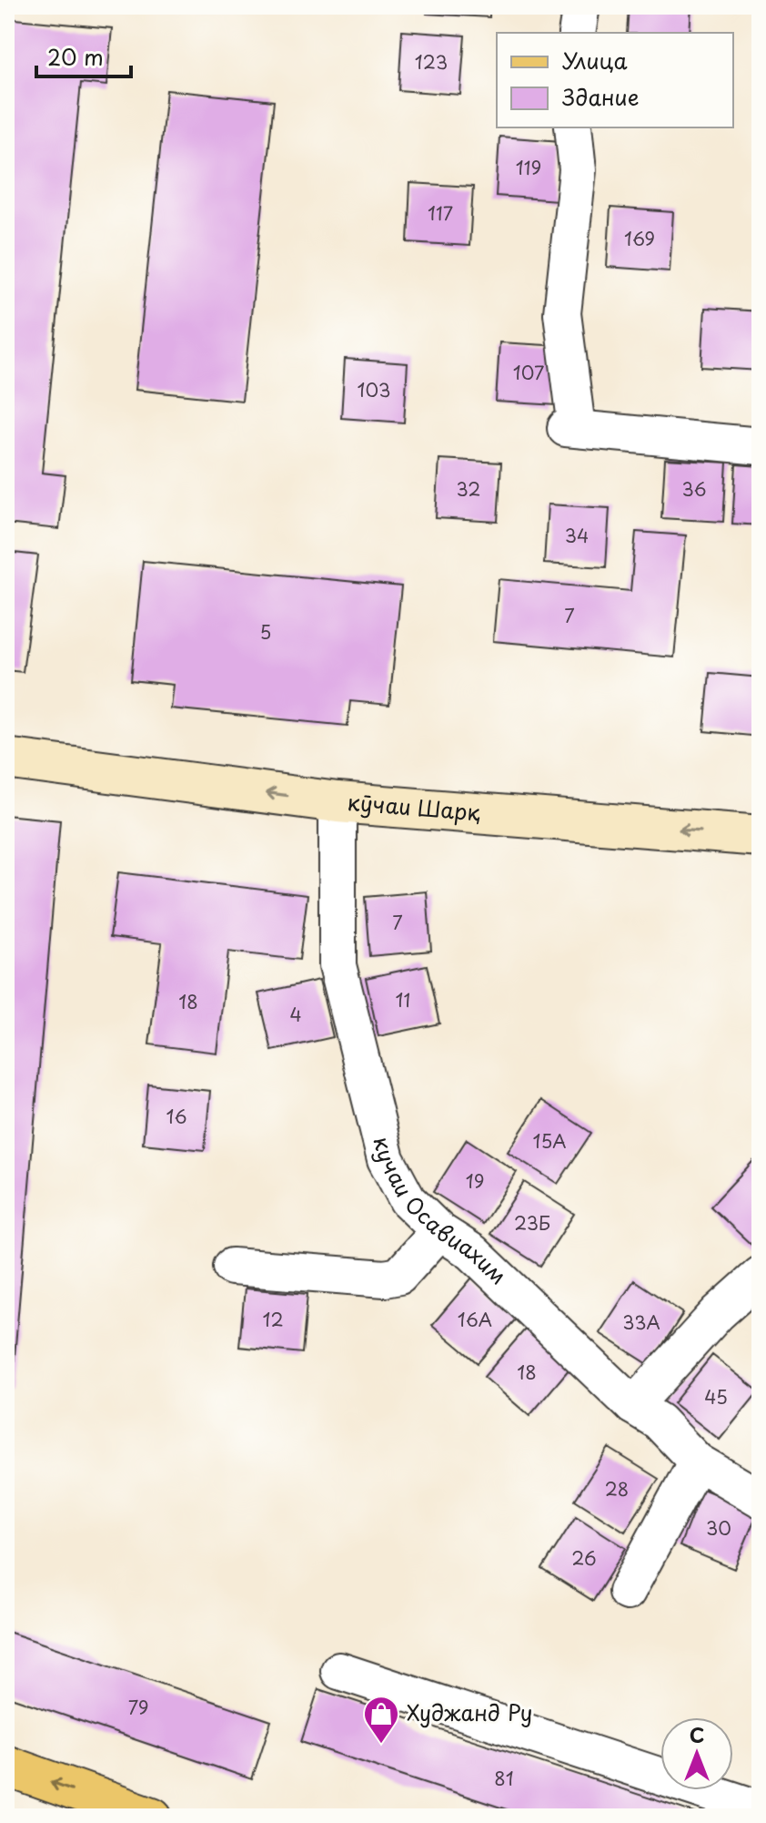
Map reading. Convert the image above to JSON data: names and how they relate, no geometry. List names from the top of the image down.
{
  "streets": {
    "main road": ["кӯчаи Шарқ"],
    "street": ["кучаи Осавиахим"]
  },
  "crossings": [
    ["кӯчаи Шарқ", "кучаи Осавиахим"]
  ],
  "one_way": ["кӯчаи Шарқ"],
  "places": {
    "shop": ["Худжанд Ру"]
  },
  "house_numbers": [
    "123",
    "119",
    "117",
    "169",
    "107",
    "103",
    "32",
    "36",
    "34",
    "7",
    "5",
    "7",
    "11",
    "18",
    "4",
    "16",
    "15А",
    "19",
    "23Б",
    "12",
    "16А",
    "33А",
    "18",
    "45",
    "28",
    "30",
    "26",
    "79",
    "81"
  ],
  "legend": ["Улица", "Здание"],
  "scale_bar": "20 m",
  "north": "top"
}
